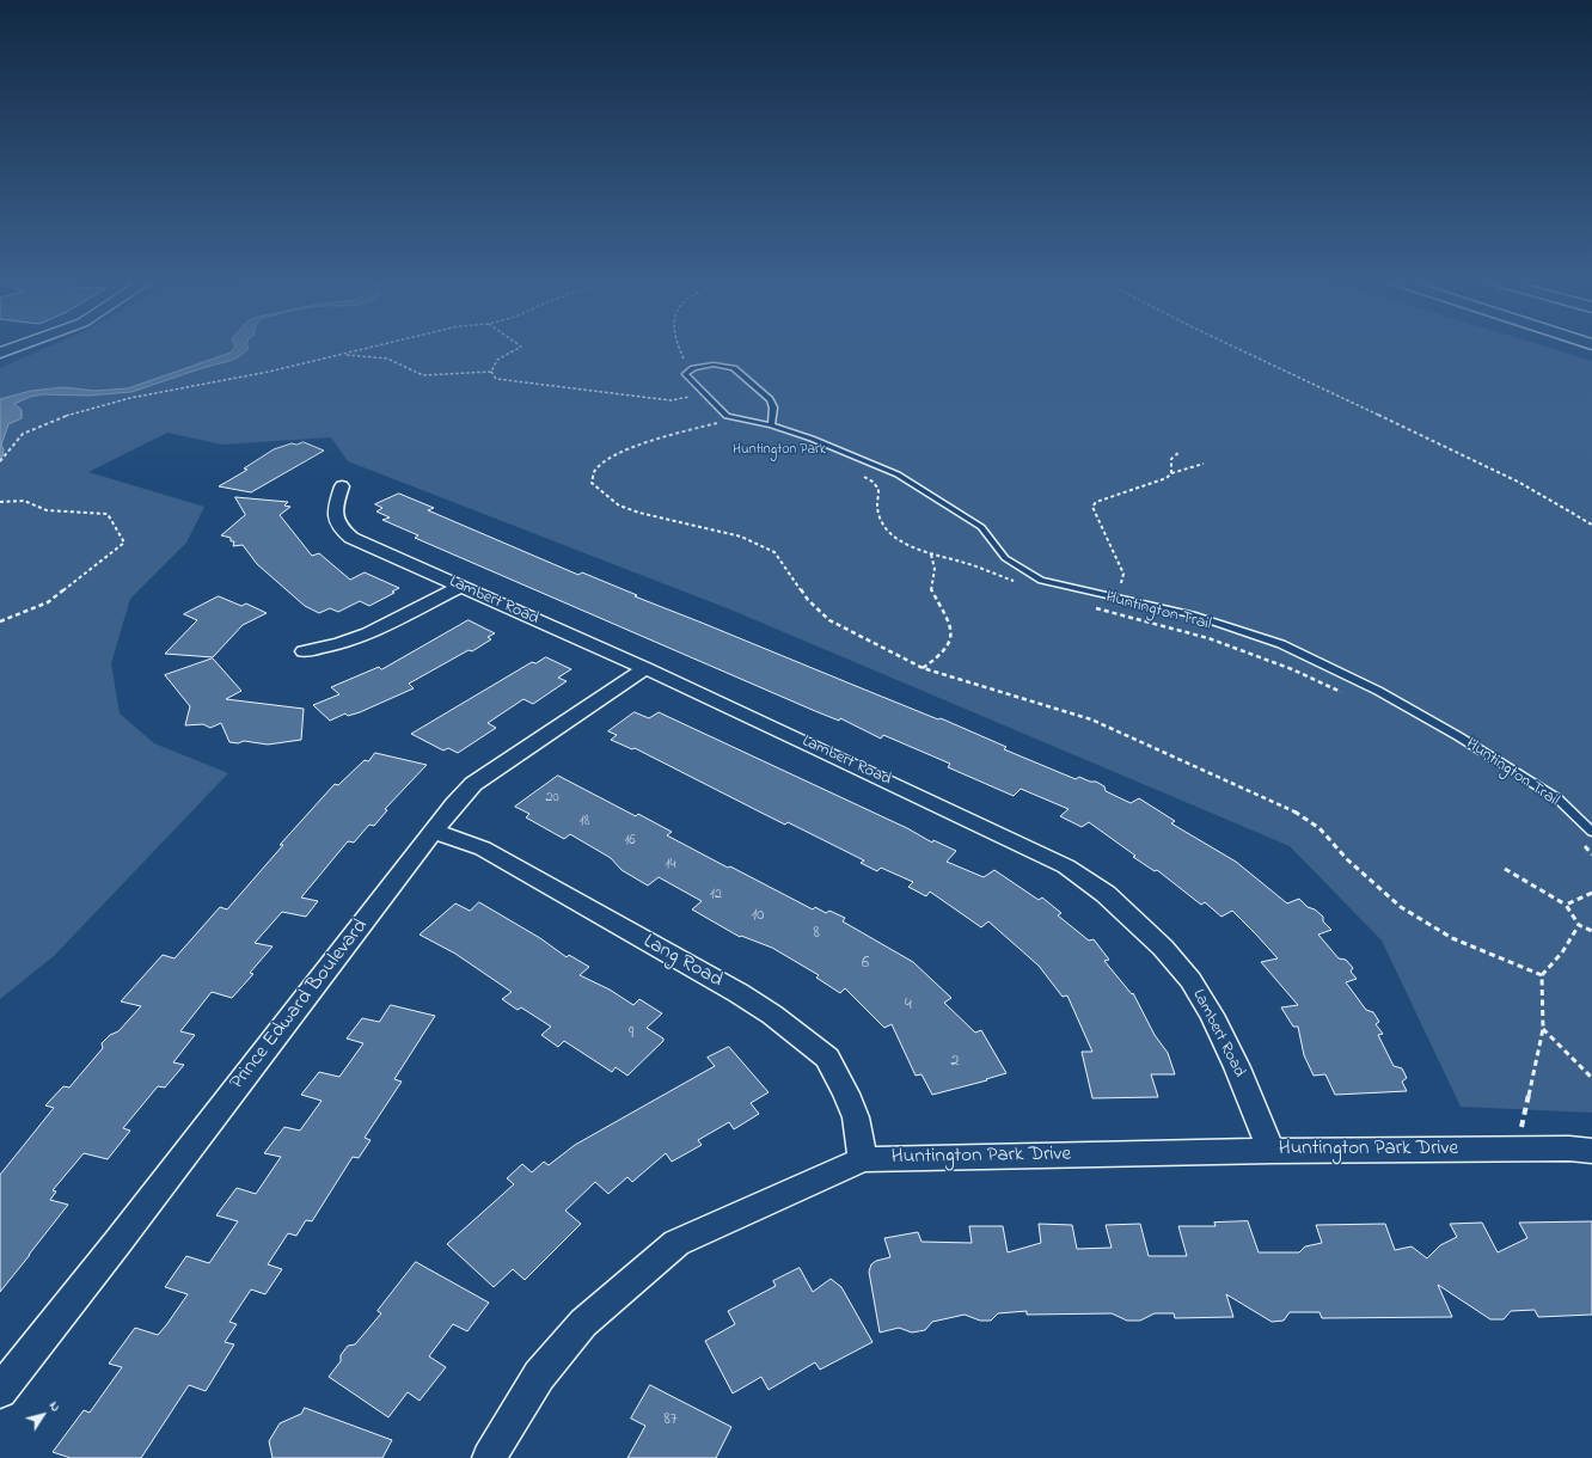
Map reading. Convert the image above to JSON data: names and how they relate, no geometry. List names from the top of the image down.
{
  "streets": {
    "street": [
      "Lambert Road",
      "Lang Road",
      "Prince Edward Boulevard",
      "Huntington Park Drive"
    ],
    "path": ["Huntington Trail"]
  },
  "crossings": [
    ["Lambert Road", "Prince Edward Boulevard"],
    ["Lambert Road", "Huntington Park Drive"],
    ["Lang Road", "Prince Edward Boulevard"],
    ["Lang Road", "Huntington Park Drive"]
  ],
  "parks": ["Huntington Park"],
  "house_numbers": [
    "20",
    "18",
    "16",
    "14",
    "12",
    "10",
    "8",
    "6",
    "4",
    "9",
    "2",
    "87"
  ],
  "north": "top right"
}
